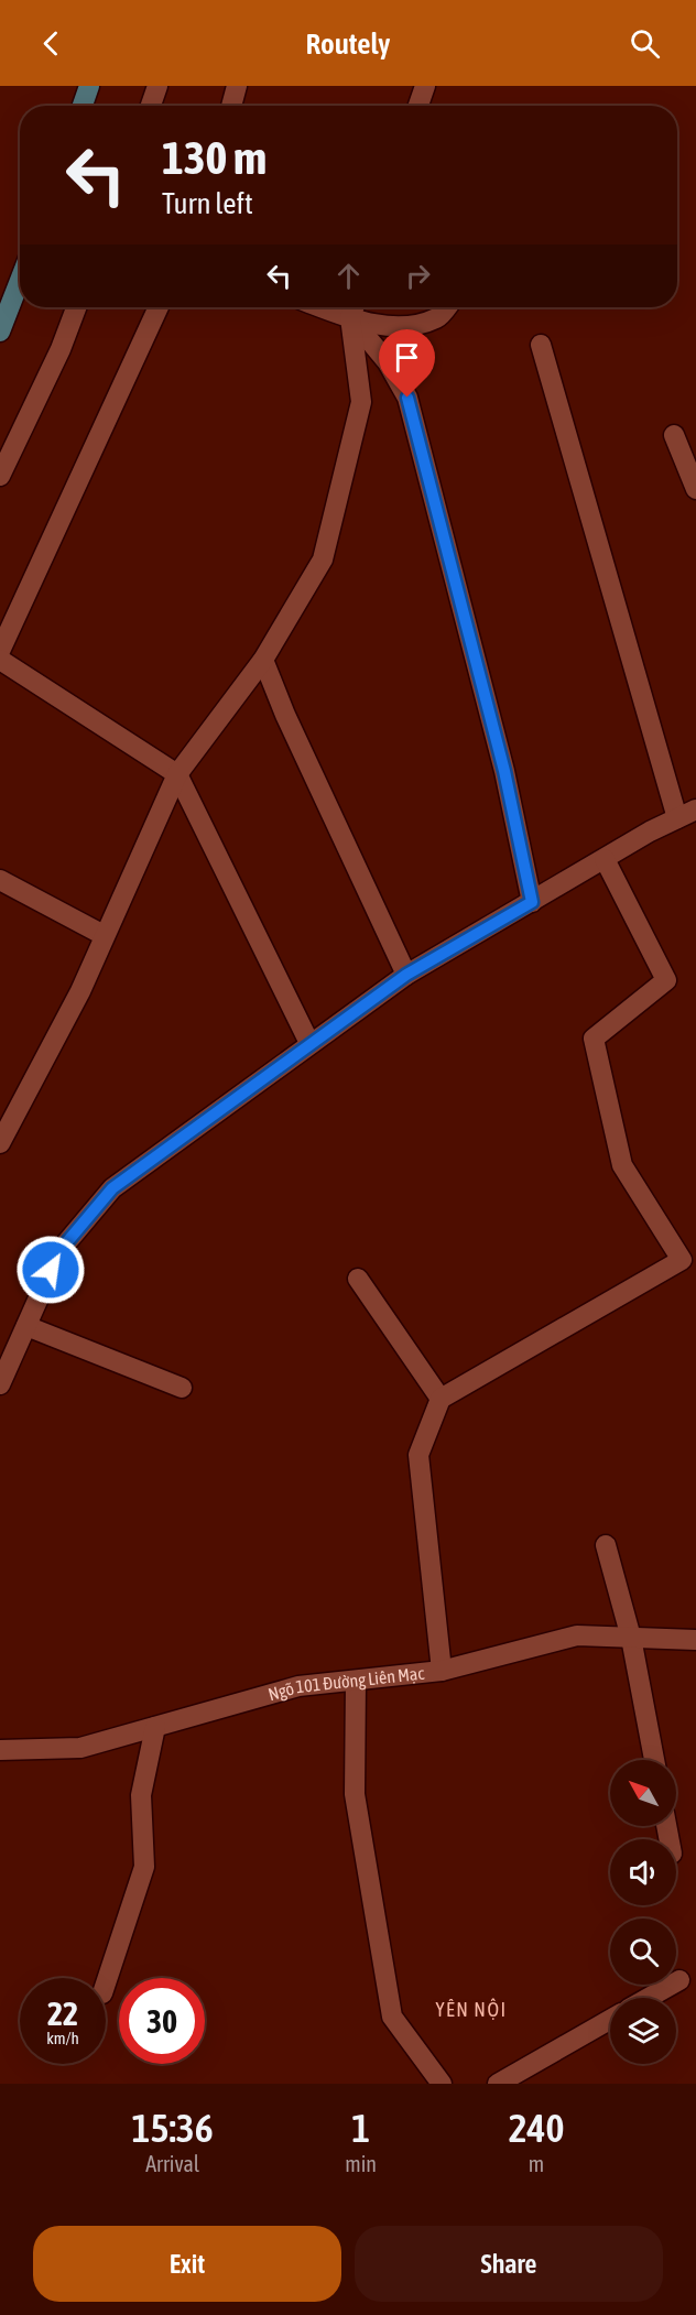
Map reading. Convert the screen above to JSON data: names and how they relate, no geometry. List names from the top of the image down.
{
  "streets": {
    "street": ["Ngõ 101 Đường Liên Mạc"]
  },
  "districts": ["YÊN NỘI"],
  "north": "top left",
  "page": {
    "header": "Routely",
    "turn": ["130 m", "Turn left"],
    "speed": "22 km/h",
    "limit": "30",
    "eta": [
      "15:36",
      "Arrival",
      "1",
      "min",
      "240",
      "m"
    ],
    "buttons": ["Exit", "Share"]
  }
}
